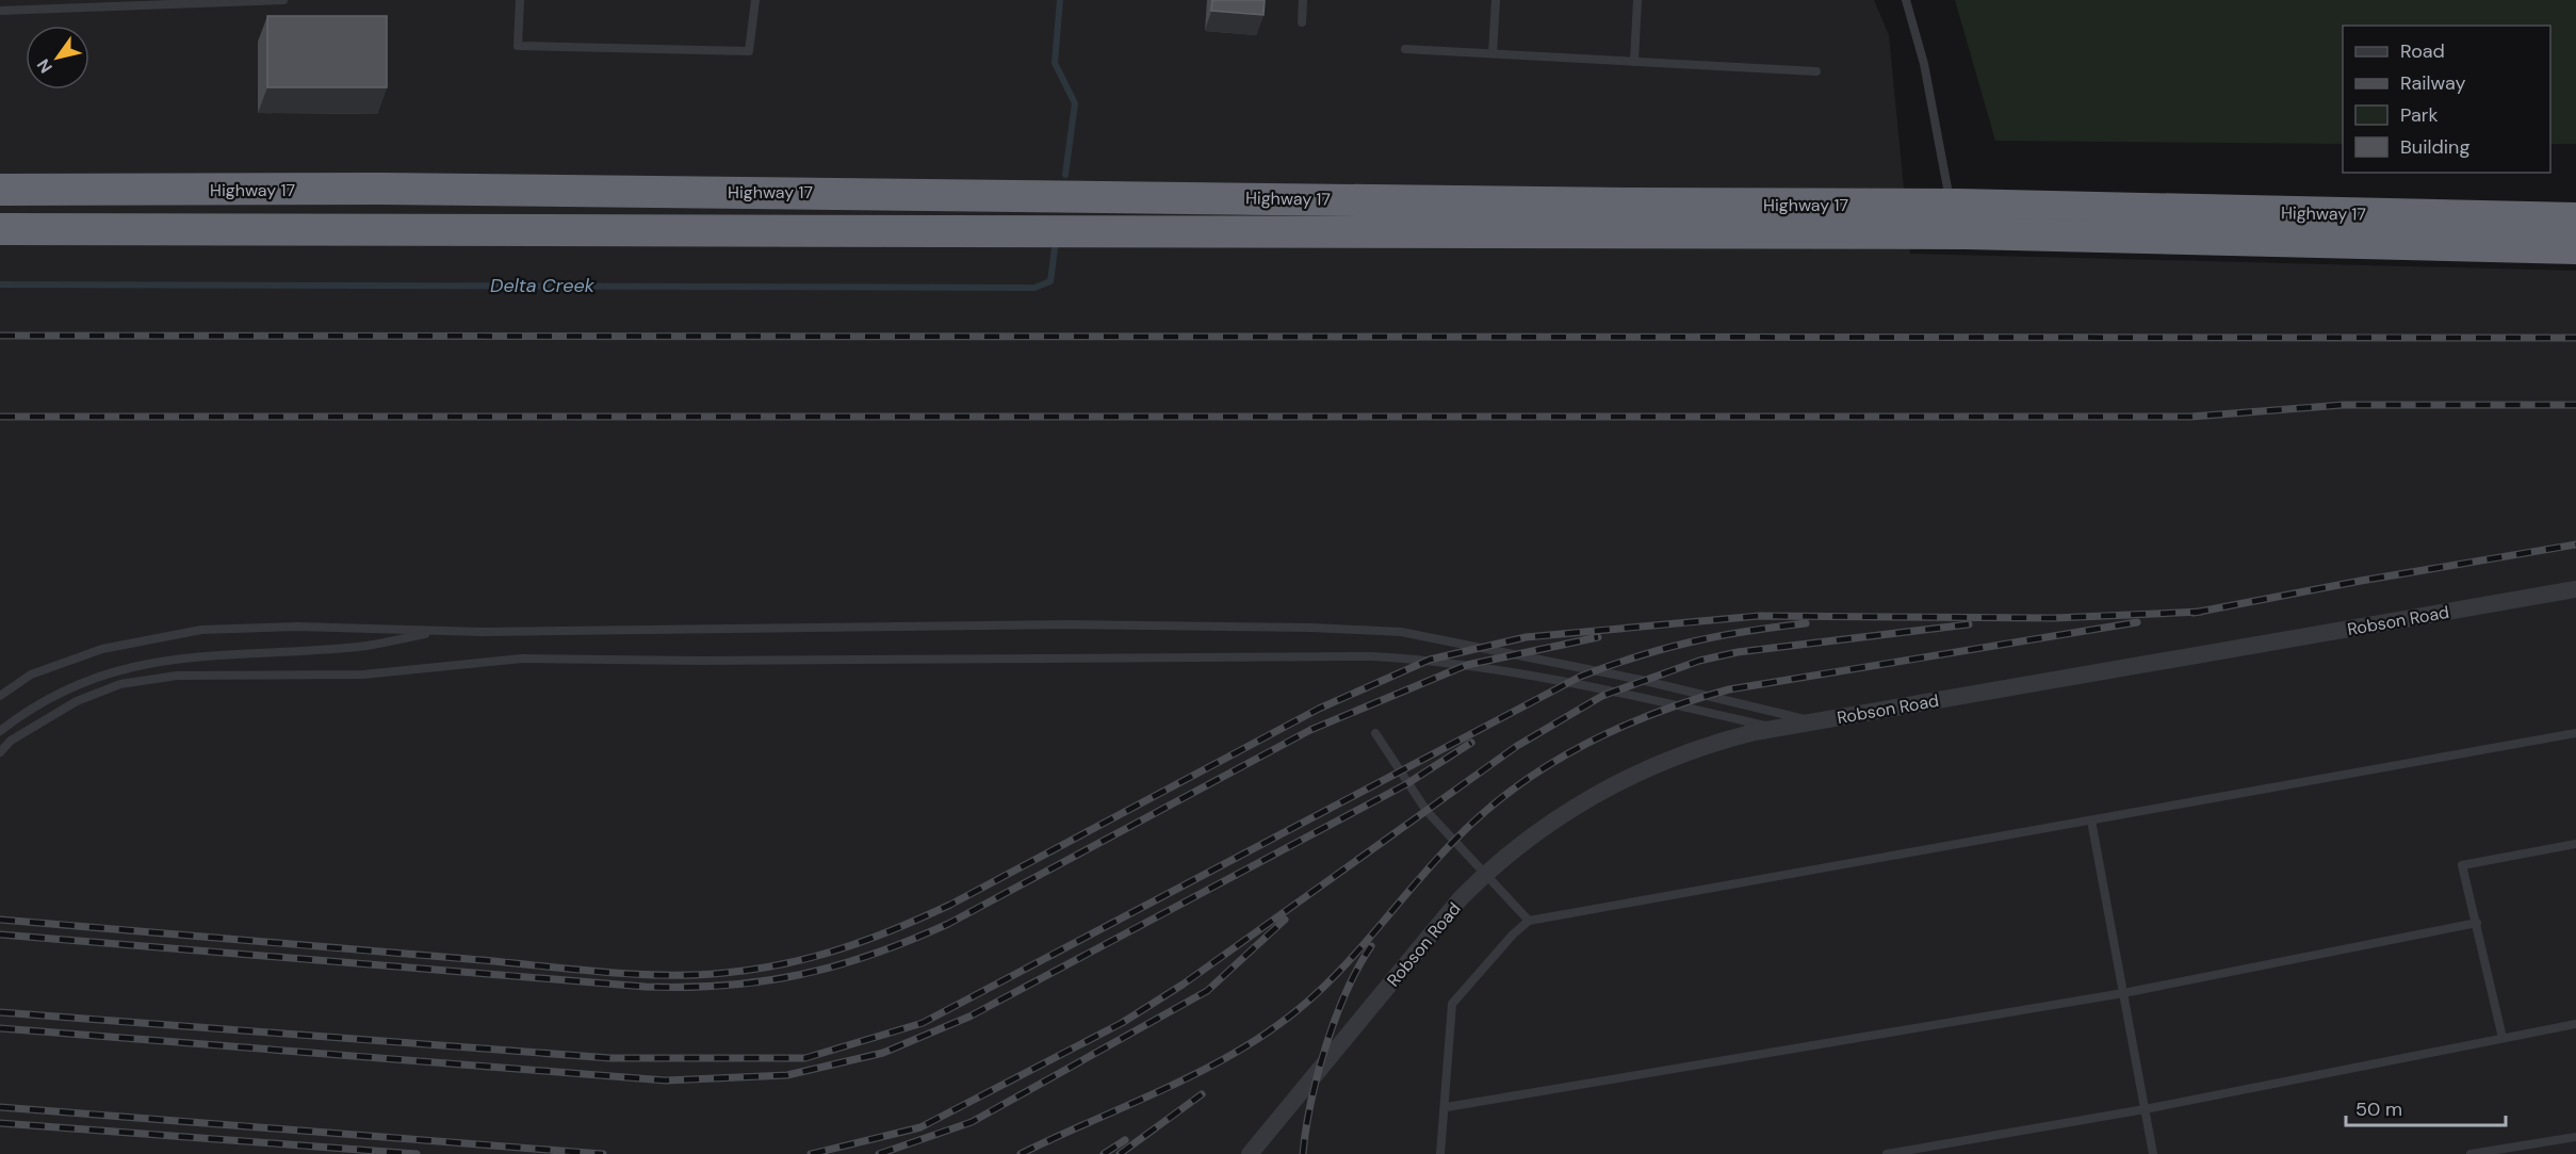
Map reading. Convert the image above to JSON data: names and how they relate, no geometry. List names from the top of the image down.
{
  "streets": {
    "highway": ["Highway 17"],
    "street": ["Robson Road"]
  },
  "water": ["Delta Creek"],
  "legend": [
    "Road",
    "Railway",
    "Park",
    "Building"
  ],
  "scale_bar": "50 m",
  "north": "bottom left"
}
